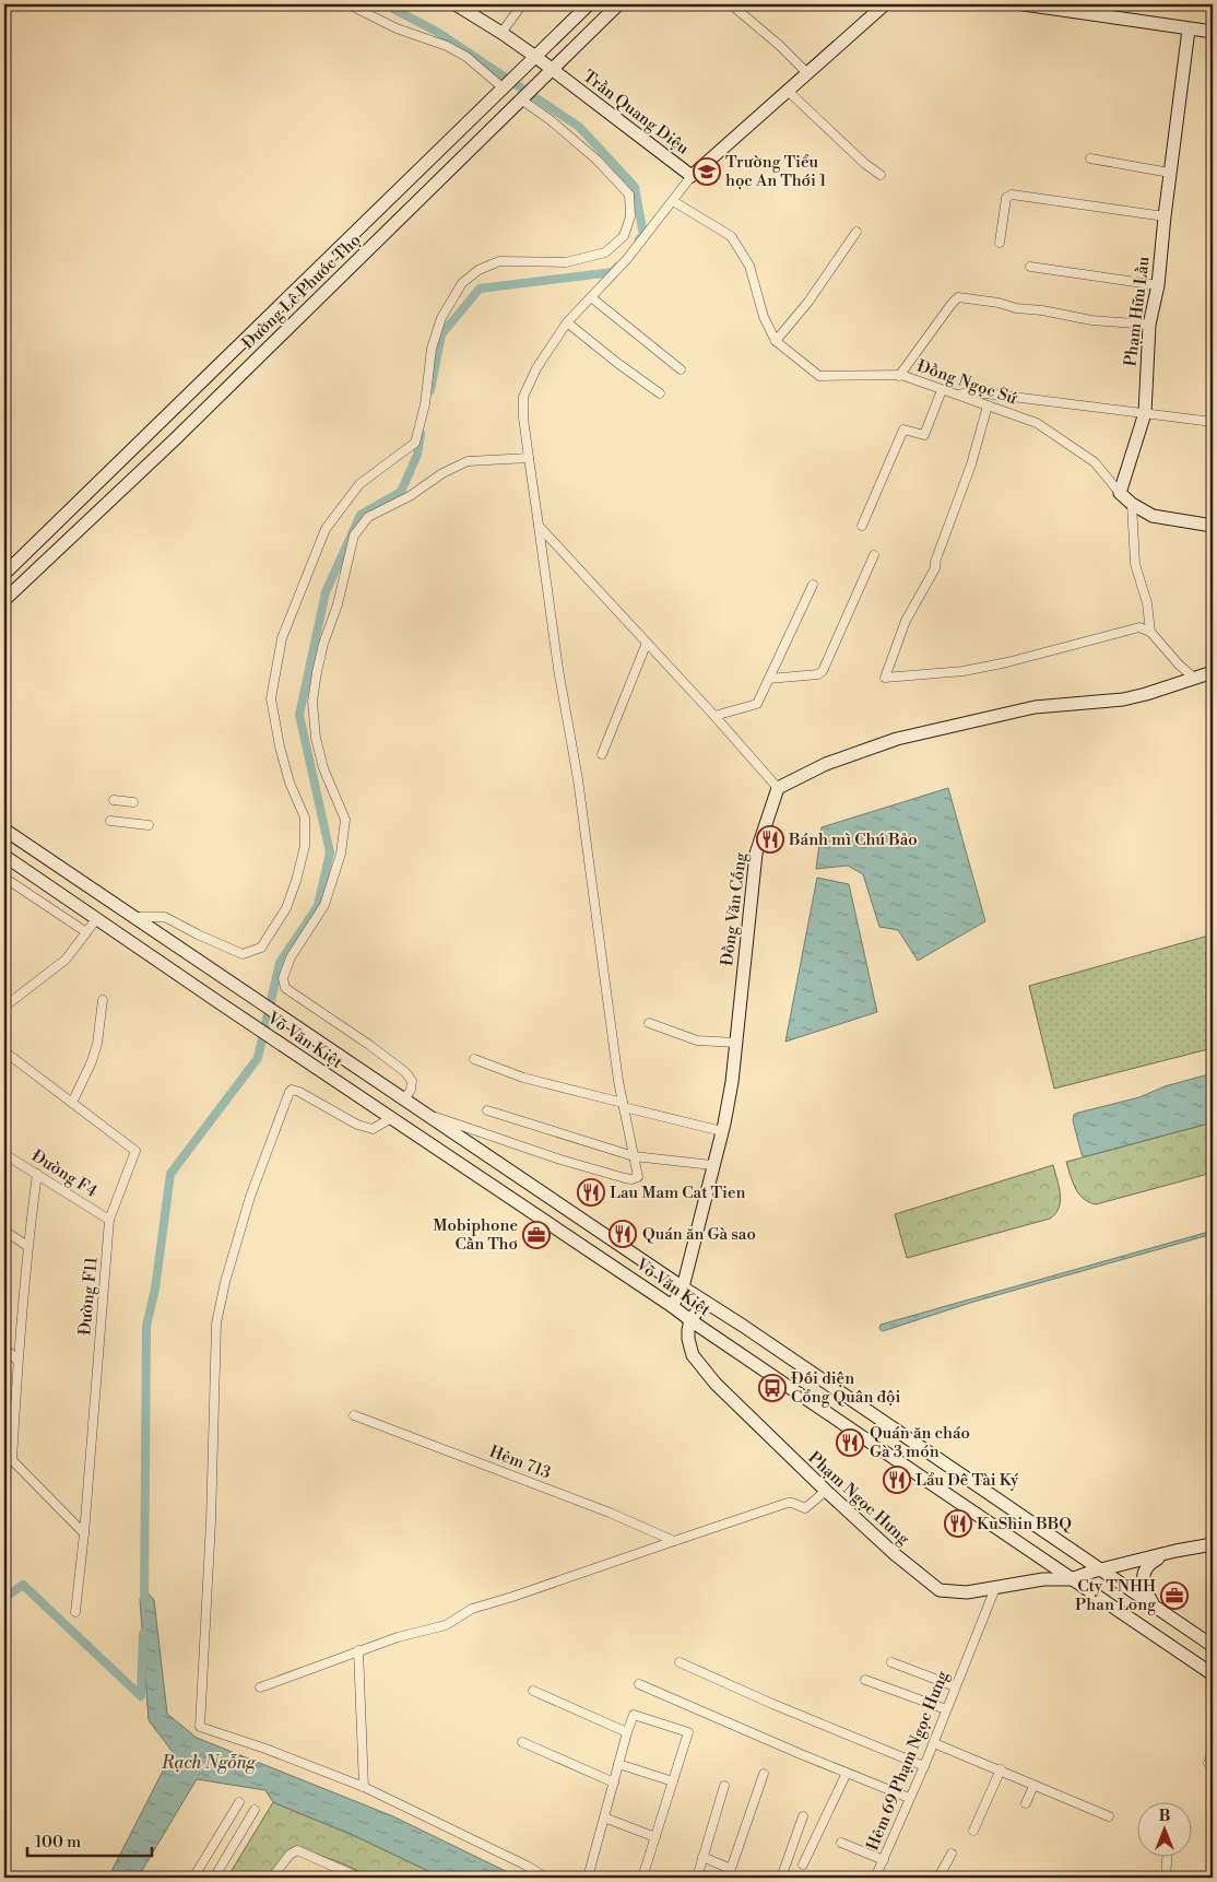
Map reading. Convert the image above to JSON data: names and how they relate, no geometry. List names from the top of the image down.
{
  "streets": {
    "street": [
      "Trần Quang Diệu",
      "Đường Lê Phước Thọ",
      "Phạm Hữu Lầu",
      "Đồng Ngọc Sứ",
      "Đồng Văn Cống",
      "Võ Văn Kiệt",
      "Đường F4",
      "Đường F11",
      "Hẻm 713",
      "Phạm Ngọc Hưng",
      "Hẻm 69 Phạm Ngọc Hưng"
    ]
  },
  "crossings": [
    ["Trần Quang Diệu", "Đường Lê Phước Thọ"],
    ["Phạm Hữu Lầu", "Đồng Ngọc Sứ"],
    ["Đồng Văn Cống", "Võ Văn Kiệt"],
    ["Võ Văn Kiệt", "Phạm Ngọc Hưng"],
    ["Đường F4", "Đường F11"],
    ["Phạm Ngọc Hưng", "Hẻm 69 Phạm Ngọc Hưng"]
  ],
  "water": ["Rạch Ngỗng"],
  "places": {
    "school or university": ["Trường Tiểu học An Thới 1"],
    "restaurant": [
      "Bánh mì Chú Bảo",
      "Lau Mam Cat Tien",
      "Quán ăn Gà sao",
      "Quán ăn cháo Gà 3 món",
      "Lẩu Dê Tài Ký",
      "KuShin BBQ"
    ],
    "office": ["Mobiphone Cần Thơ", "Cty TNHH Phan Long"],
    "bus stop": ["Đối diện Cổng Quân đội"]
  },
  "scale_bar": "100 m",
  "north": "top"
}
